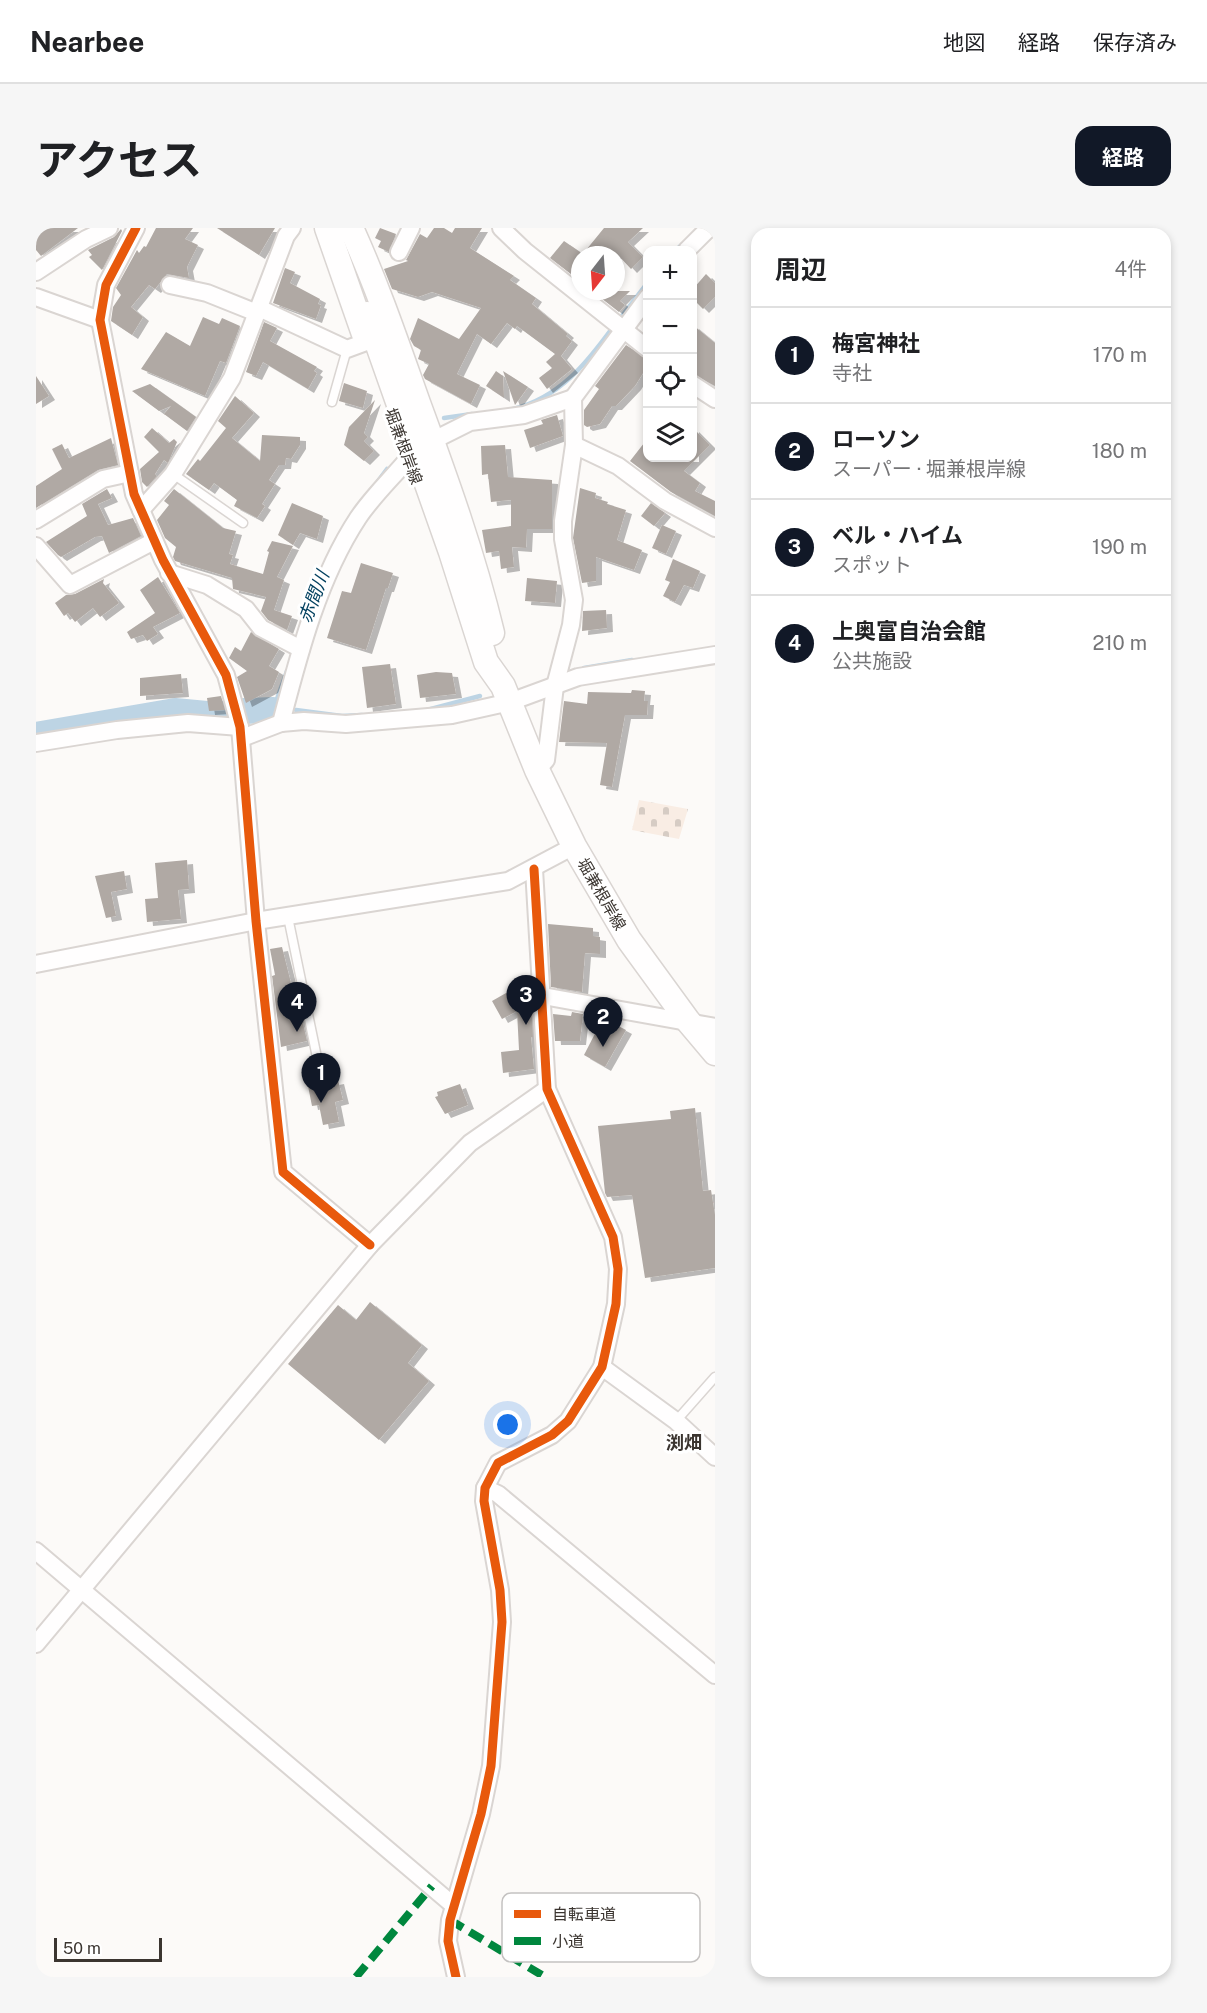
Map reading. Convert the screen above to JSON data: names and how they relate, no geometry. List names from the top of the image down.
{
  "streets": {
    "main road": ["堀兼根岸線"]
  },
  "districts": ["渕畑"],
  "water": ["赤間川"],
  "legend": ["自転車道", "小道"],
  "scale_bar": "50 m",
  "north": "bottom",
  "page": {
    "header": "Nearbee",
    "nav": ["地図", "経路", "保存済み"],
    "title": "アクセス",
    "buttons": "経路",
    "heading": ["周辺", "4件"],
    "map_buttons": ["+", "−"],
    "list": [
      {
        "mark": "1",
        "name": "梅宮神社",
        "note": "寺社",
        "value": "170 m"
      },
      {
        "mark": "2",
        "name": "ローソン",
        "note": "スーパー · 堀兼根岸線",
        "value": "180 m"
      },
      {
        "mark": "3",
        "name": "ベル・ハイム",
        "note": "スポット",
        "value": "190 m"
      },
      {
        "mark": "4",
        "name": "上奥富自治会館",
        "note": "公共施設",
        "value": "210 m"
      }
    ],
    "pins": [
      "3",
      "4",
      "2",
      "1"
    ],
    "scale": "50 m"
  }
}
